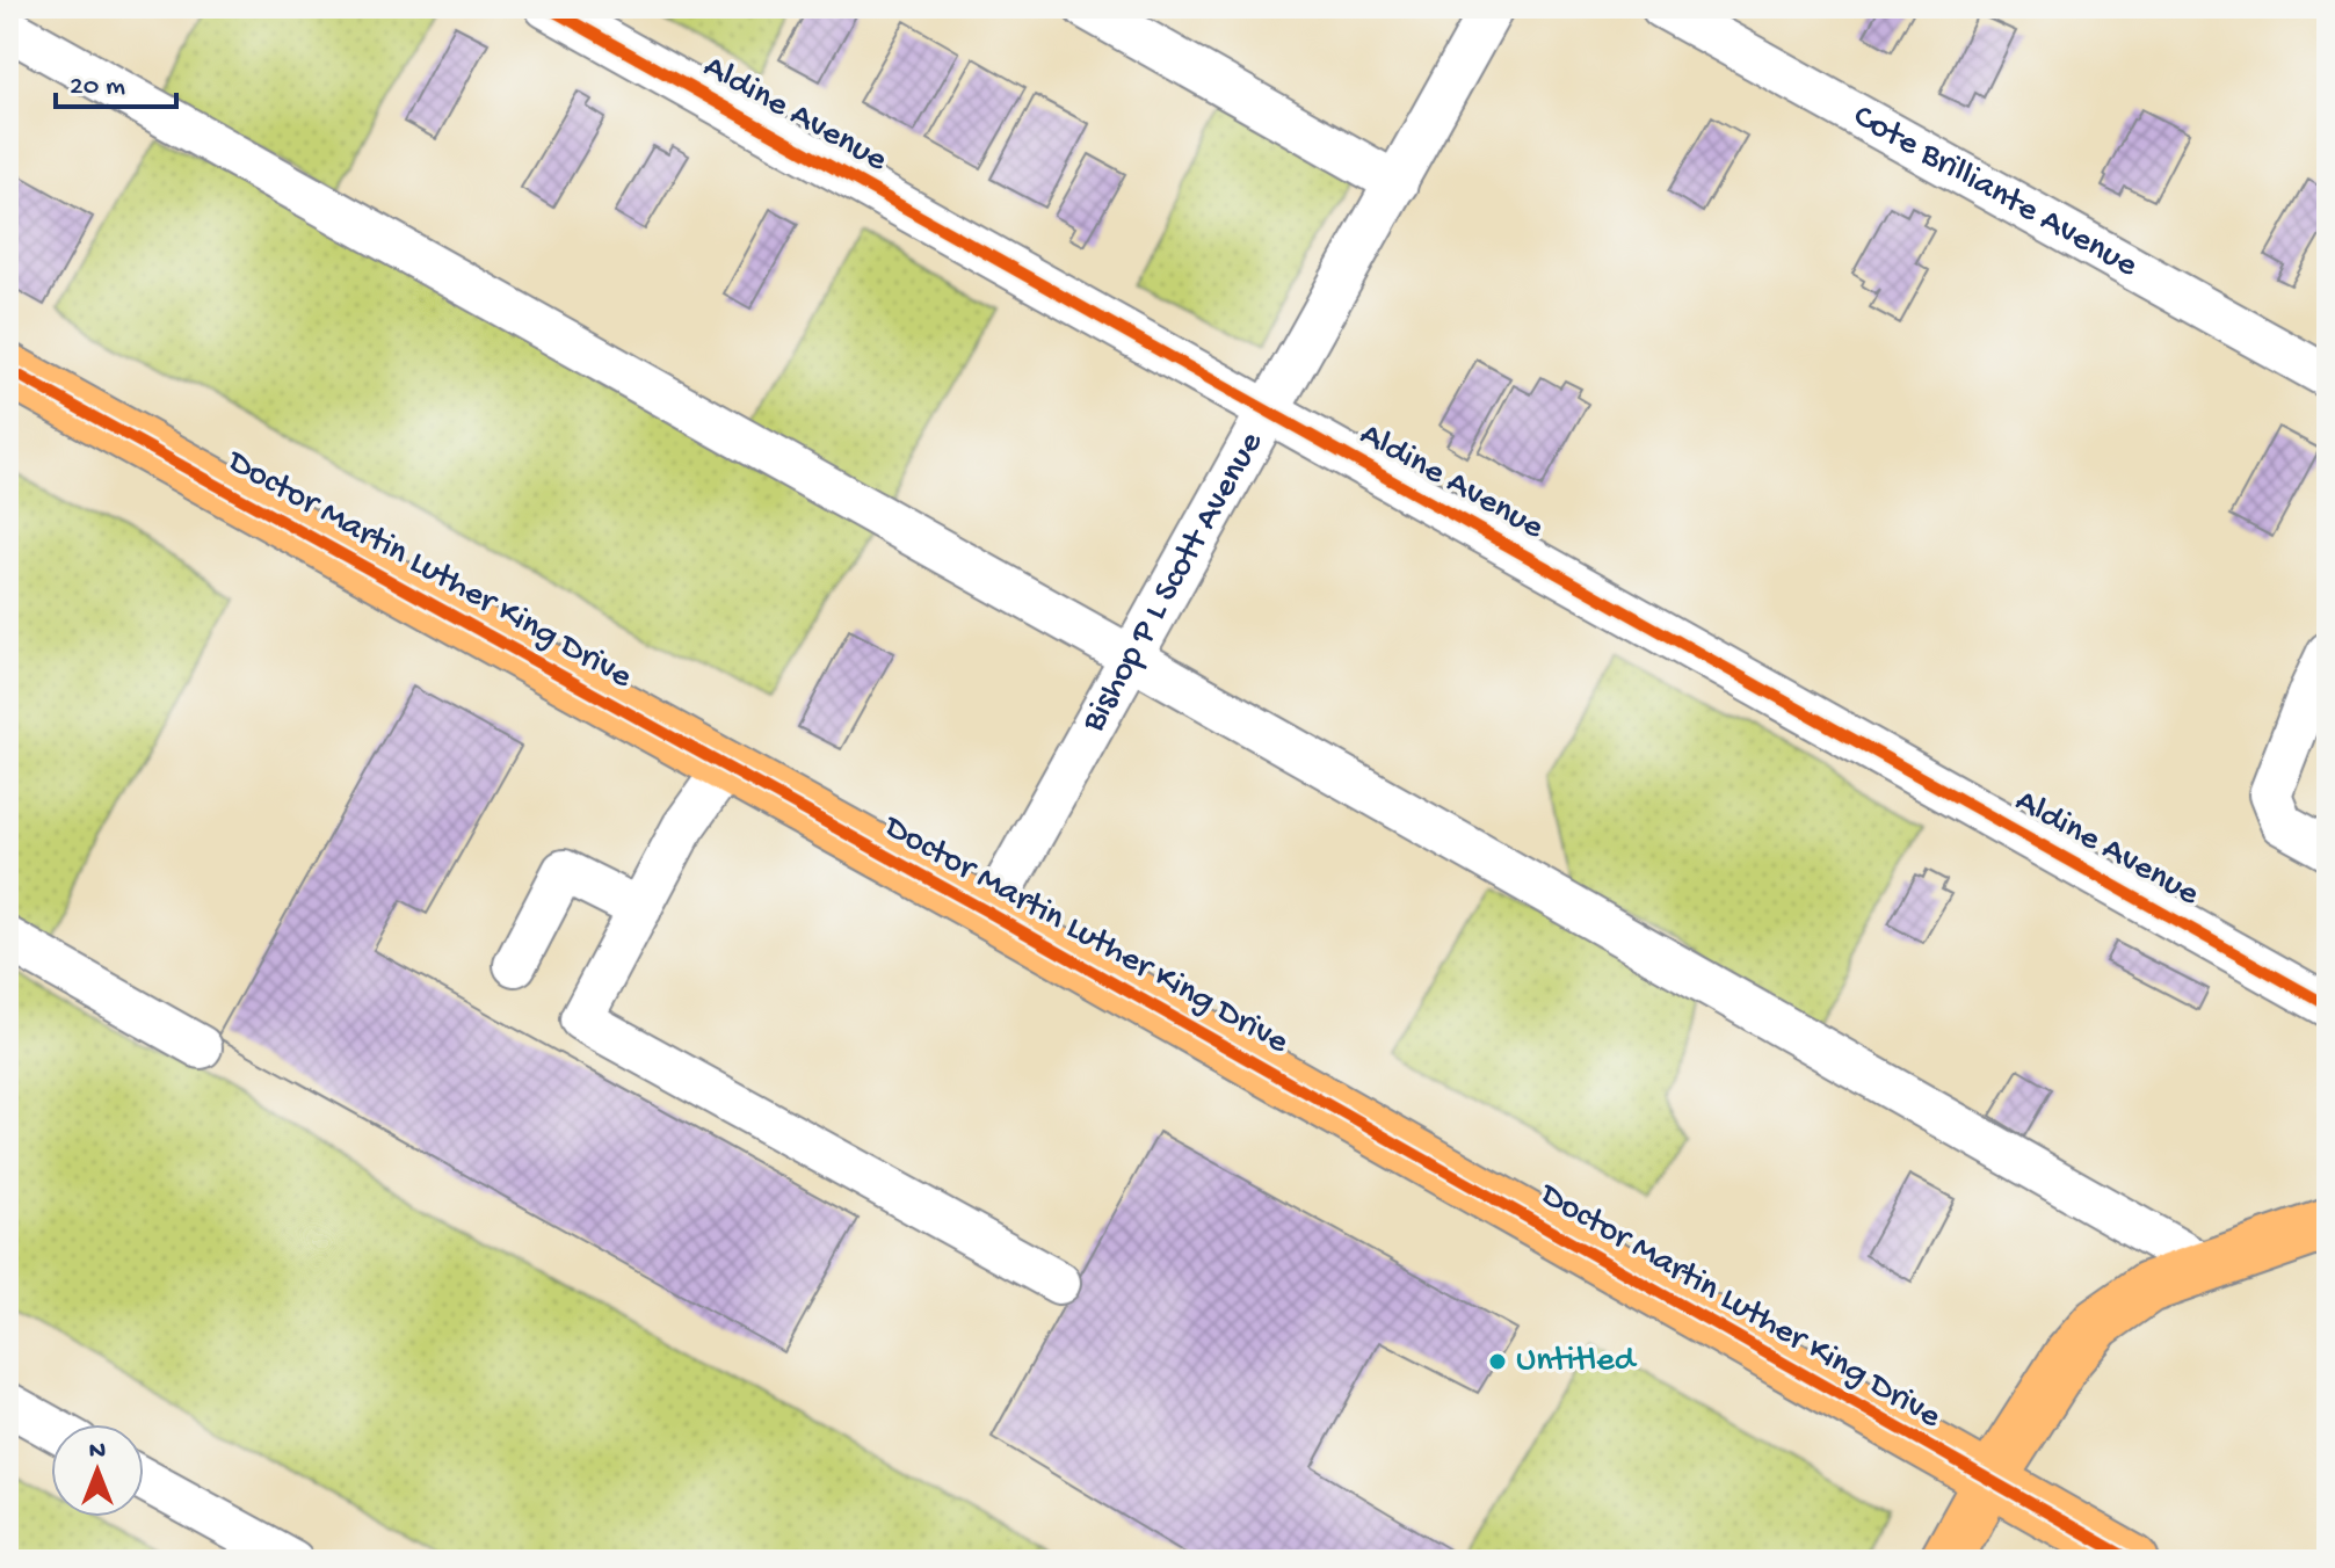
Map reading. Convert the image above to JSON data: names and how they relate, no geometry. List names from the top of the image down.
{
  "streets": {
    "main road": ["Doctor Martin Luther King Drive"],
    "street": ["Aldine Avenue", "Cote Brilliante Avenue", "Bishop P L Scott Avenue"]
  },
  "crossings": [
    ["Aldine Avenue", "Bishop P L Scott Avenue"],
    ["Doctor Martin Luther King Drive", "Bishop P L Scott Avenue"]
  ],
  "places": ["Untitled"],
  "scale_bar": "20 m",
  "north": "top"
}
